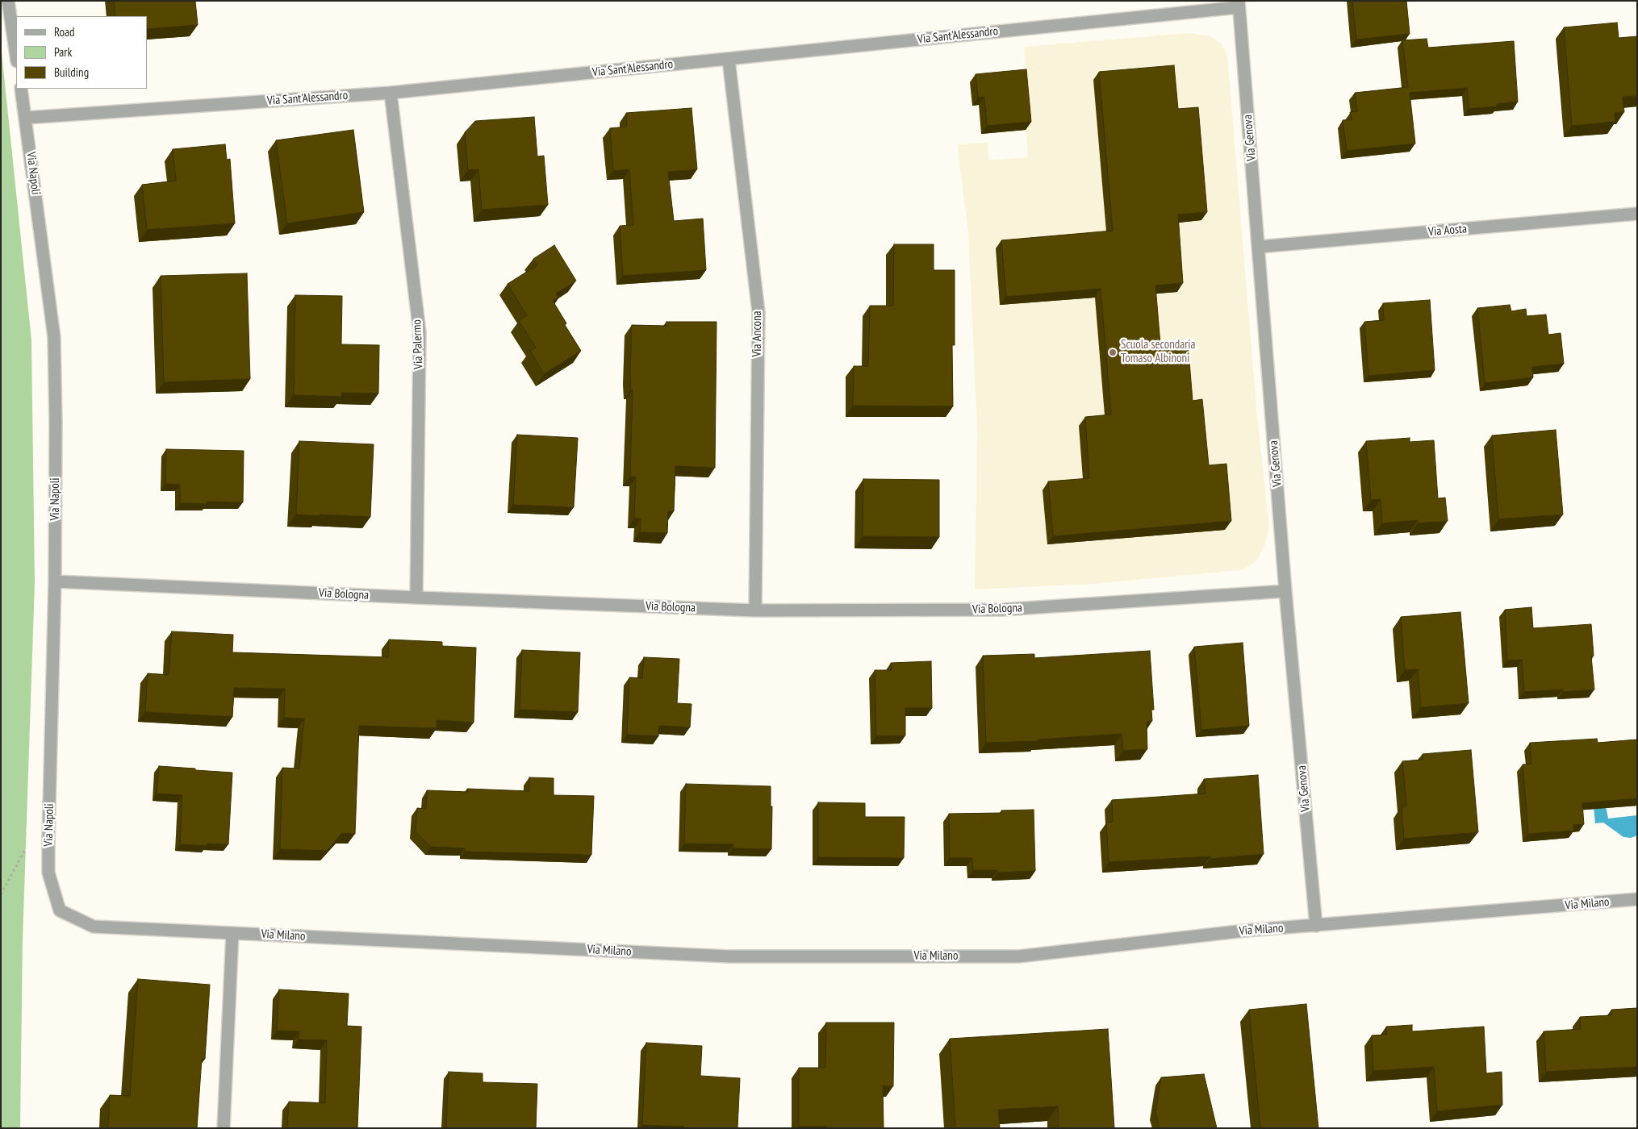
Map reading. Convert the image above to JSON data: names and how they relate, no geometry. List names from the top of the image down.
{
  "streets": {
    "street": [
      "Via Sant'Alessandro",
      "Via Genova",
      "Via Napoli",
      "Via Aosta",
      "Via Ancona",
      "Via Palermo",
      "Via Bologna",
      "Via Milano"
    ]
  },
  "crossings": [
    ["Via Sant'Alessandro", "Via Genova"],
    ["Via Sant'Alessandro", "Via Napoli"],
    ["Via Sant'Alessandro", "Via Ancona"],
    ["Via Sant'Alessandro", "Via Palermo"],
    ["Via Genova", "Via Aosta"],
    ["Via Genova", "Via Bologna"],
    ["Via Genova", "Via Milano"],
    ["Via Napoli", "Via Bologna"],
    ["Via Napoli", "Via Milano"],
    ["Via Ancona", "Via Bologna"],
    ["Via Palermo", "Via Bologna"]
  ],
  "places": ["Scuola secondaria Tomaso Albinoni"],
  "legend": ["Road", "Park", "Building"]
}
